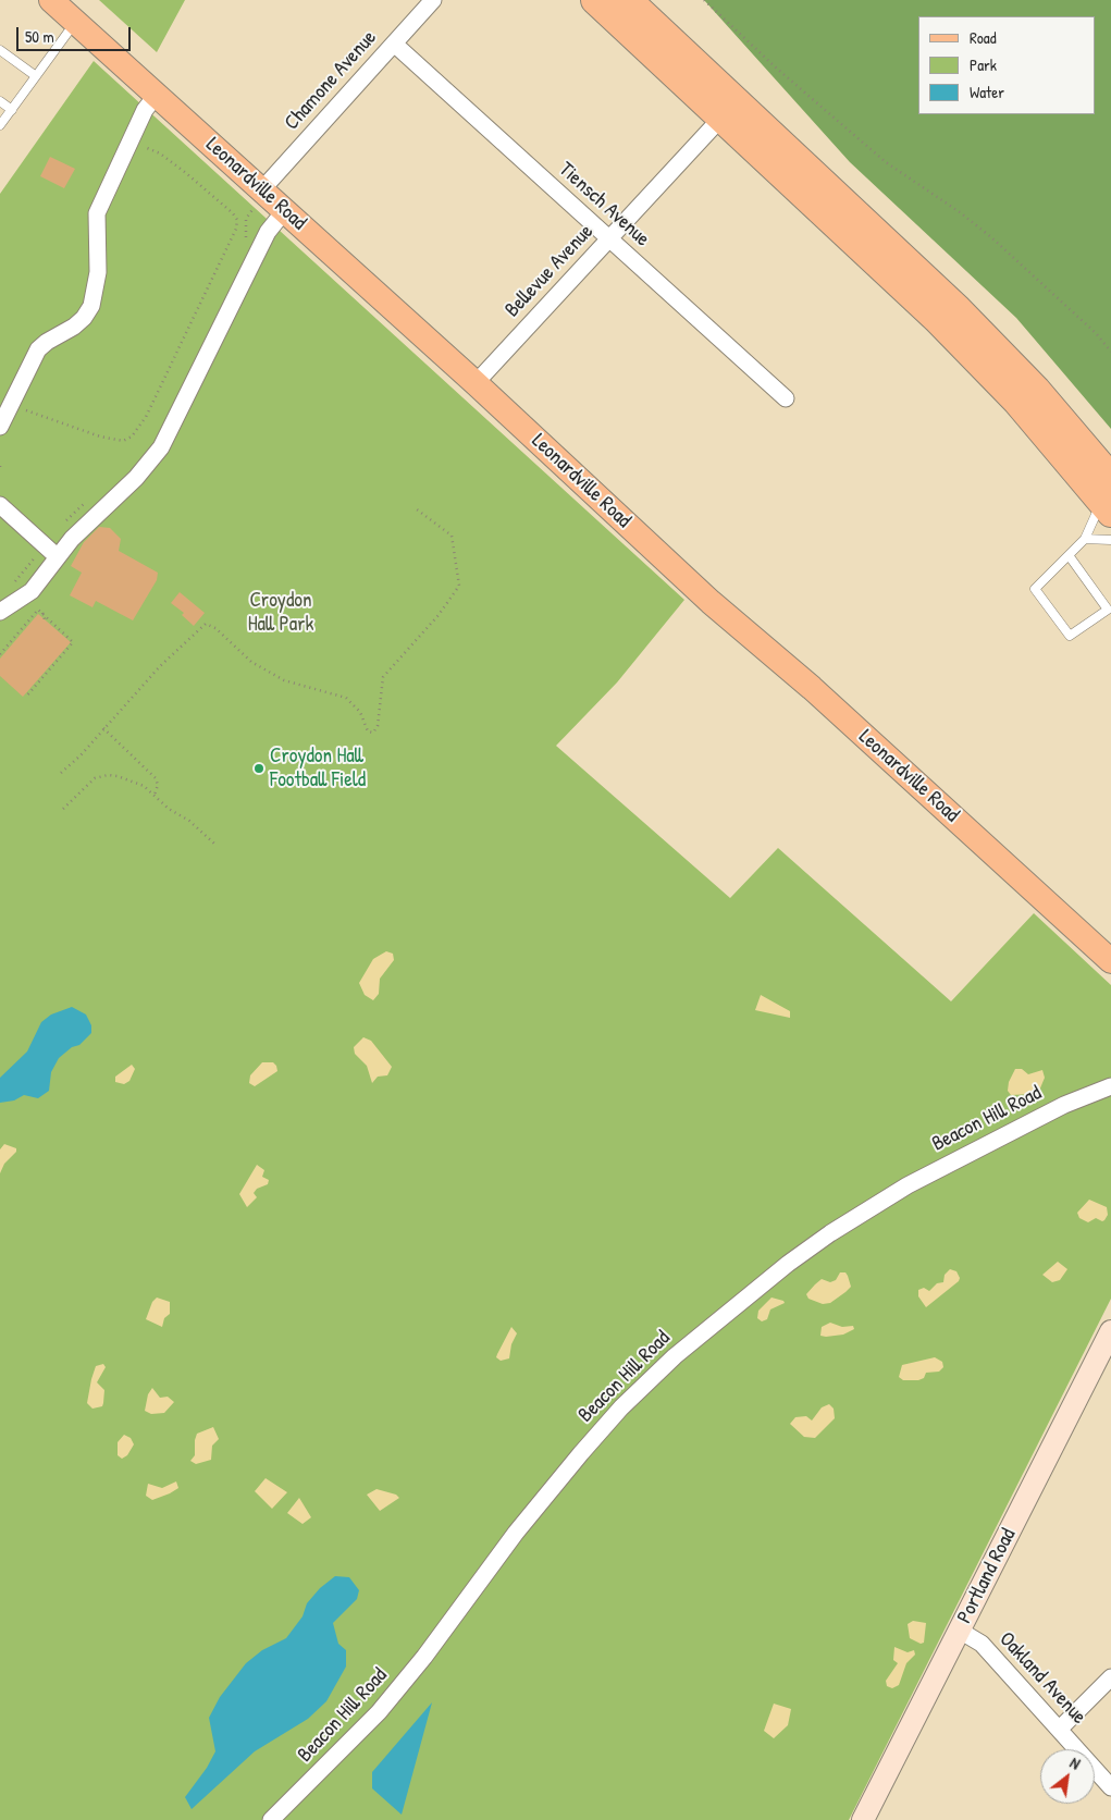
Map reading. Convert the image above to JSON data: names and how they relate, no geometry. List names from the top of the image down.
{
  "streets": {
    "main road": ["Leonardville Road"],
    "street": [
      "Chamone Avenue",
      "Tiensch Avenue",
      "Bellevue Avenue",
      "Beacon Hill Road",
      "Portland Road",
      "Oakland Avenue"
    ]
  },
  "crossings": [
    ["Chamone Avenue", "Leonardville Road"],
    ["Chamone Avenue", "Tiensch Avenue"],
    ["Leonardville Road", "Bellevue Avenue"],
    ["Tiensch Avenue", "Bellevue Avenue"],
    ["Portland Road", "Oakland Avenue"]
  ],
  "parks": ["Croydon Hall Park"],
  "places": ["Croydon Hall Football Field"],
  "legend": ["Road", "Park", "Water"],
  "scale_bar": "50 m",
  "north": "top right"
}
